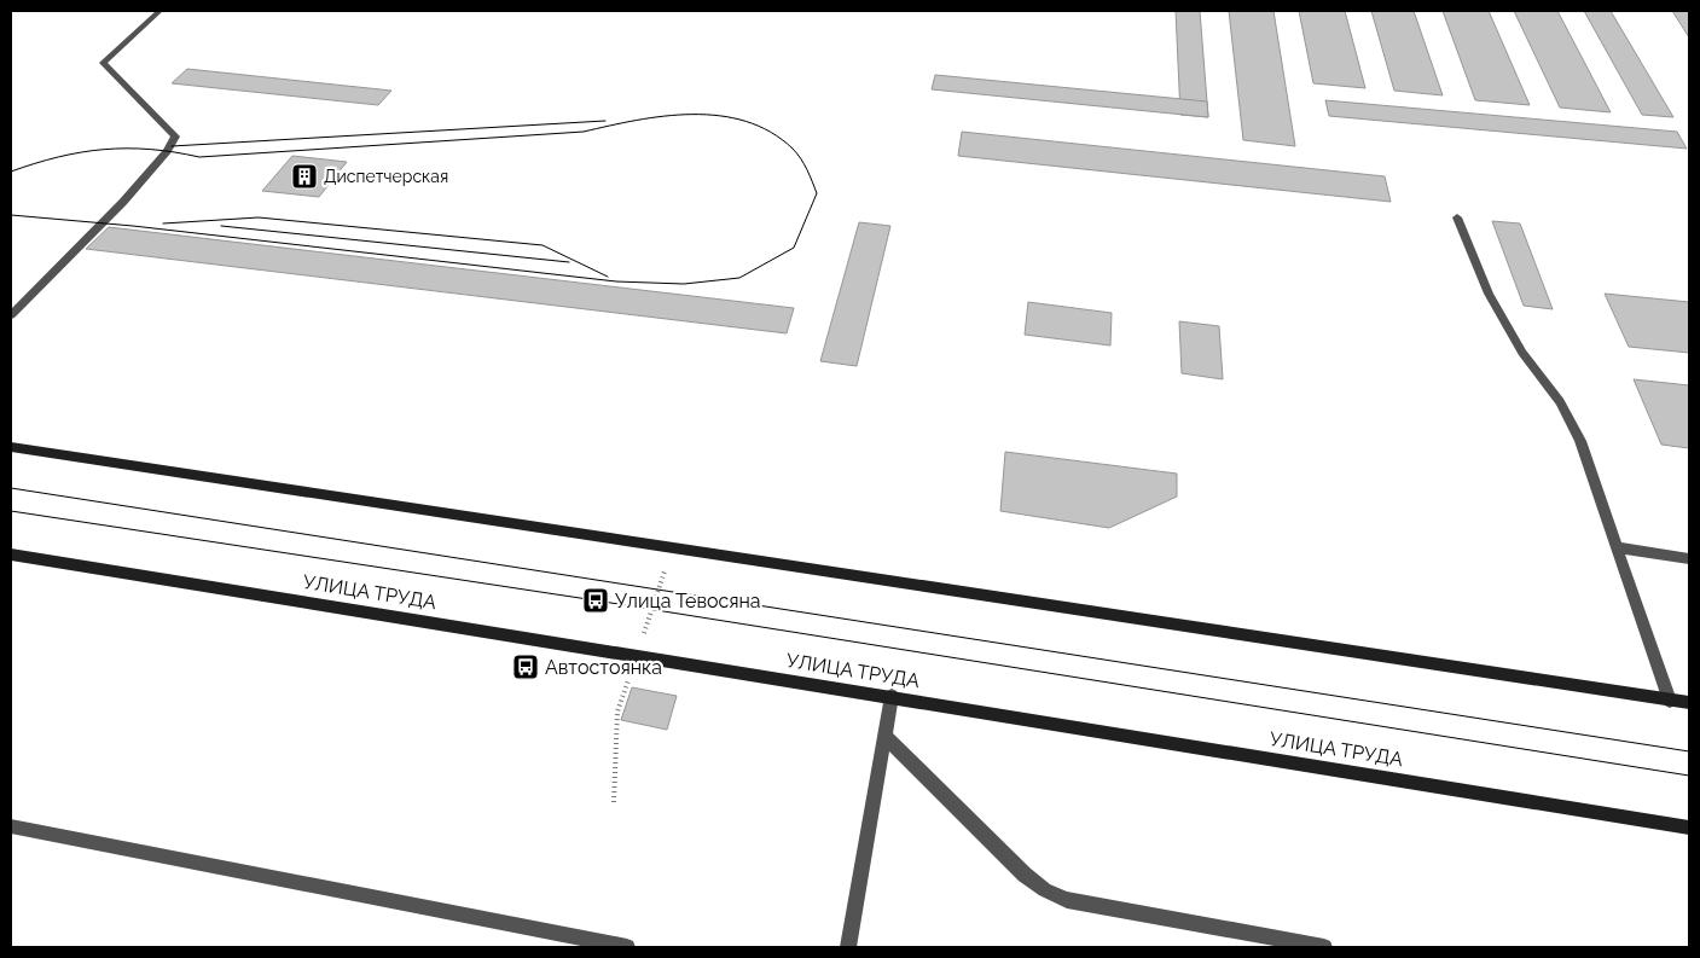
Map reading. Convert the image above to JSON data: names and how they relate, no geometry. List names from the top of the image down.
{
  "streets": {
    "main road": ["УЛИЦА ТРУДА"]
  },
  "places": {
    "building": ["Диспетчерская"],
    "bus stop": ["Улица Тевосяна", "Автостоянка"]
  }
}
